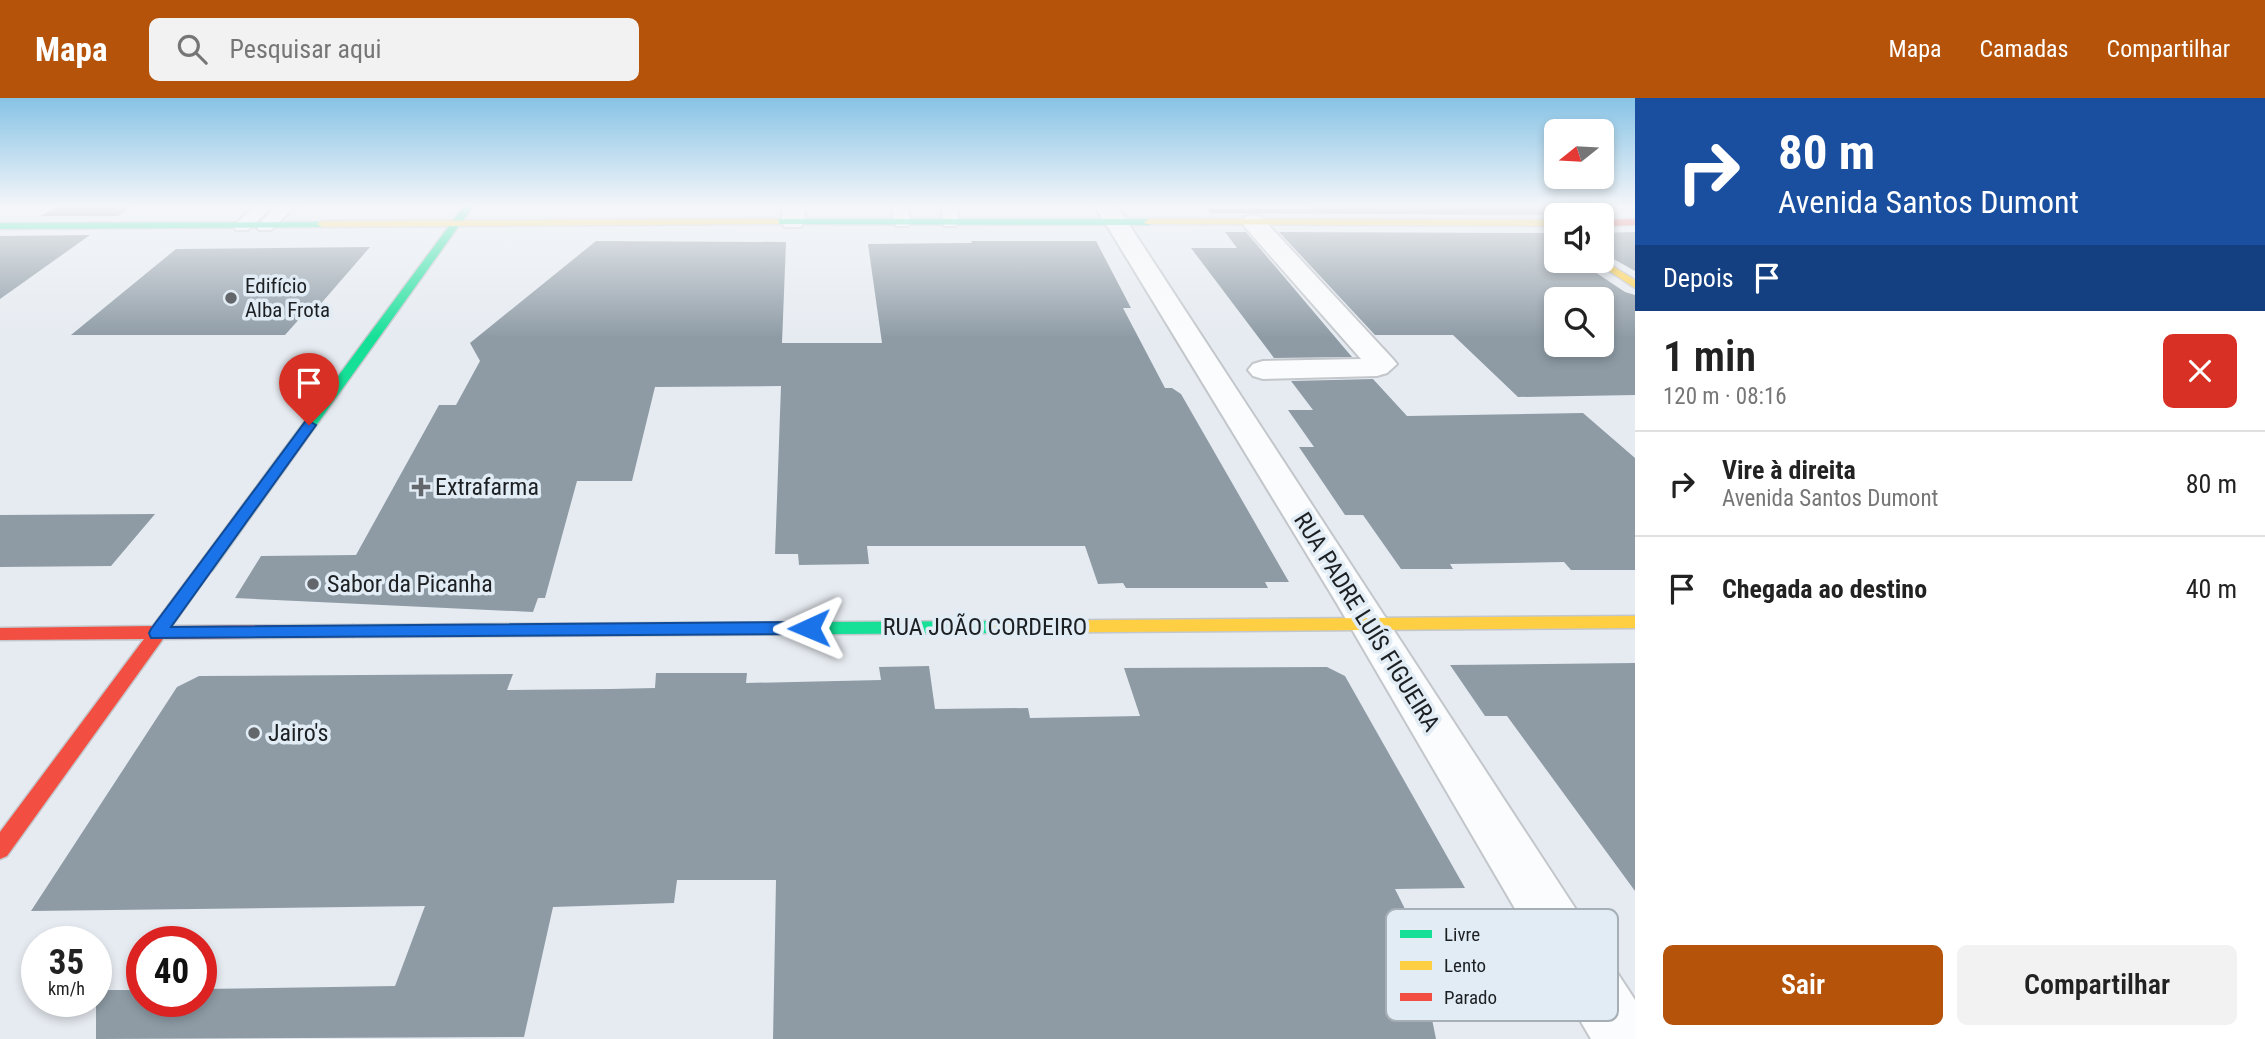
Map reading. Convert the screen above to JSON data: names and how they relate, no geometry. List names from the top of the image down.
{
  "streets": {
    "street": ["RUA PADRE LUÍS FIGUEIRA", "RUA JOÃO CORDEIRO"]
  },
  "crossings": [
    ["RUA PADRE LUÍS FIGUEIRA", "RUA JOÃO CORDEIRO"]
  ],
  "places": {
    "other": ["Edifício Alba Frota", "Sabor da Picanha", "Jairo's"],
    "health": ["Extrafarma"]
  },
  "legend": ["Livre", "Lento", "Parado"],
  "north": "left",
  "page": {
    "header": "Mapa",
    "search": "Pesquisar aqui",
    "nav": ["Mapa", "Camadas", "Compartilhar"],
    "turn": ["80 m", "Avenida Santos Dumont"],
    "then": "Depois",
    "heading": ["1 min", "120 m · 08:16"],
    "list": [
      {
        "name": "Vire à direita",
        "note": "Avenida Santos Dumont",
        "value": "80 m"
      },
      {
        "name": "Chegada ao destino",
        "value": "40 m"
      }
    ],
    "speed": "35 km/h",
    "limit": "40",
    "buttons": ["Sair", "Compartilhar"]
  }
}
